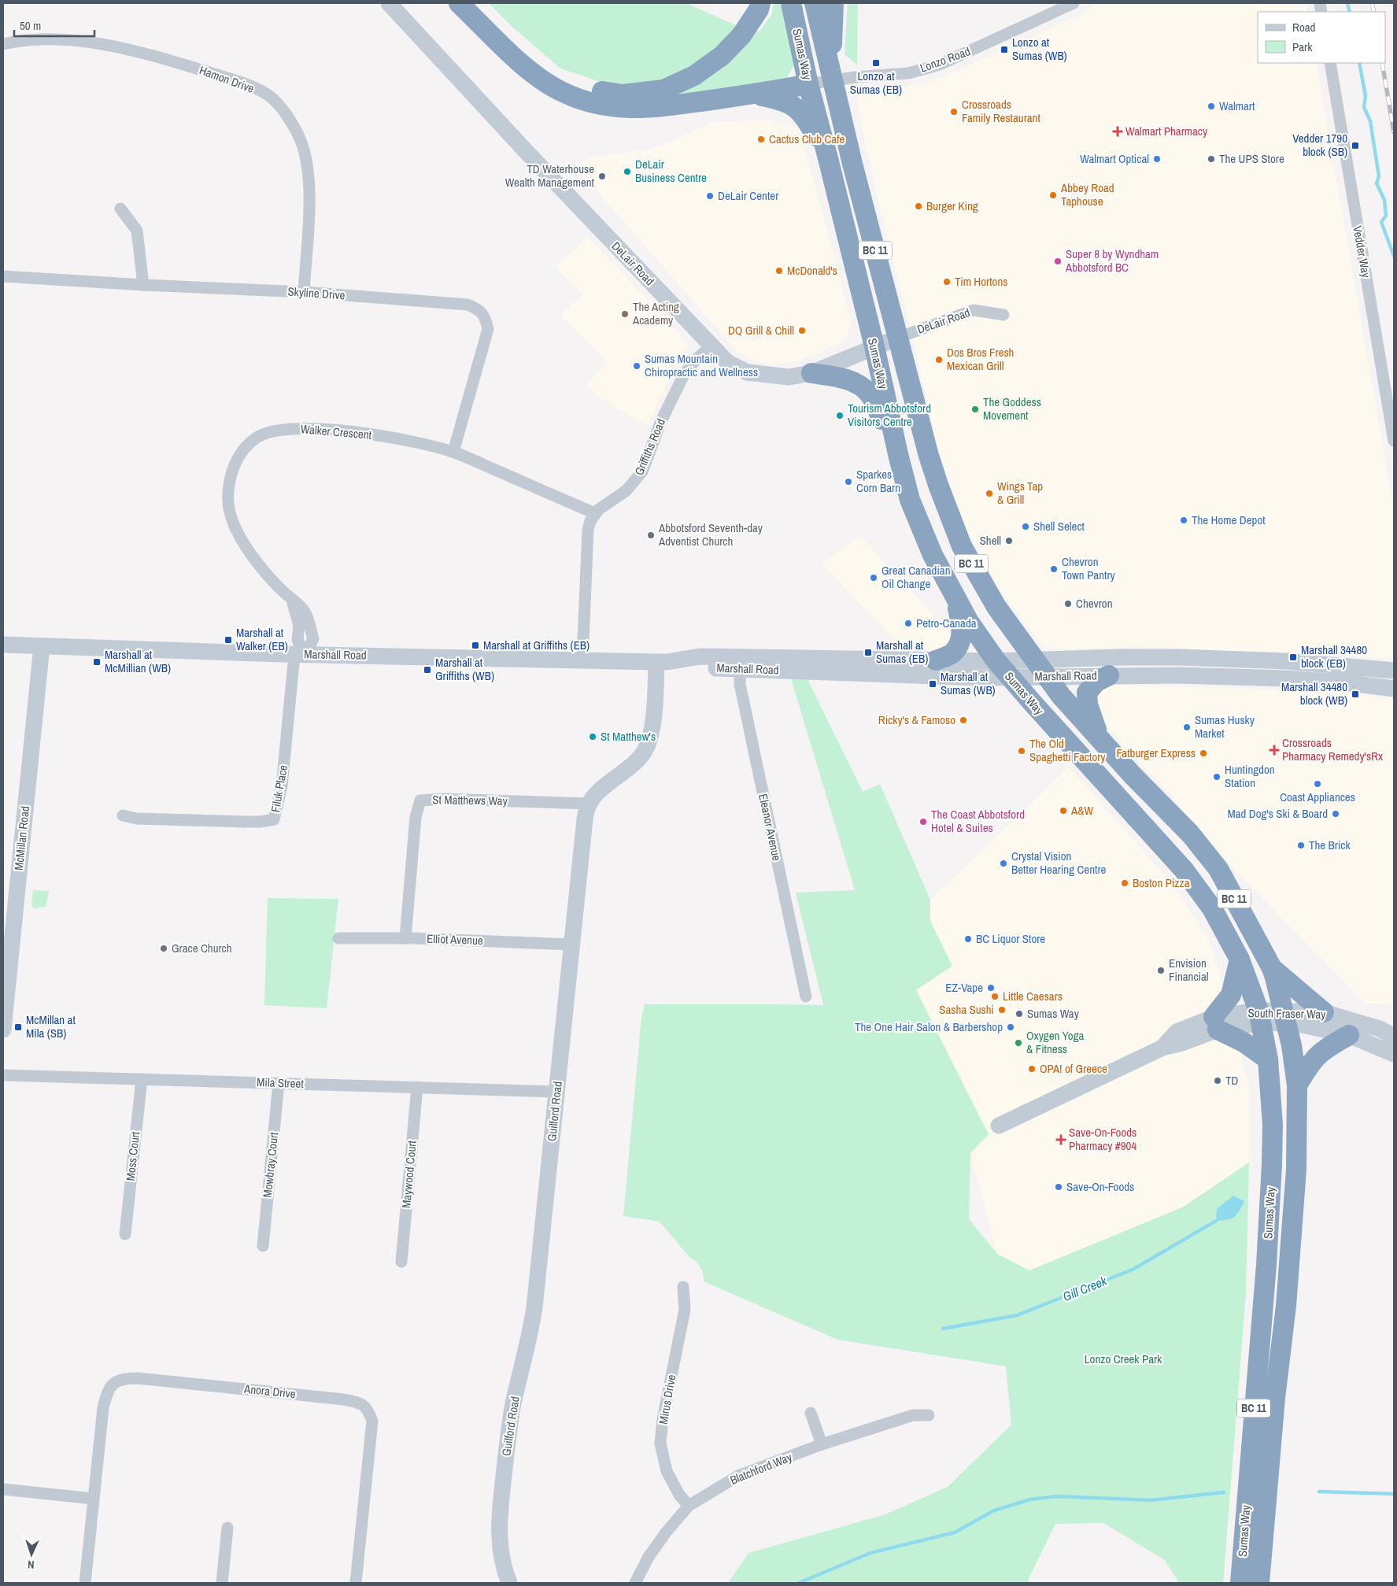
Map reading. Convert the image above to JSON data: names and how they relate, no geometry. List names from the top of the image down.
{
  "streets": {
    "highway": ["Sumas Way", "BC 11"],
    "street": [
      "Lonzo Road",
      "Hamon Drive",
      "Vedder Way",
      "DeLair Road",
      "Skyline Drive",
      "Walker Crescent",
      "Griffiths Road",
      "Marshall Road",
      "Filuk Place",
      "St Matthews Way",
      "Eleanor Avenue",
      "McMillan Road",
      "Elliot Avenue",
      "South Fraser Way",
      "Mila Street",
      "Guilford Road",
      "Moss Court",
      "Mowbray Court",
      "Maywood Court",
      "Anora Drive",
      "Mirus Drive",
      "Blatchford Way"
    ]
  },
  "crossings": [
    ["Sumas Way", "Lonzo Road"],
    ["Sumas Way", "DeLair Road"],
    ["Sumas Way", "Marshall Road"],
    ["Sumas Way", "South Fraser Way"],
    ["Hamon Drive", "Skyline Drive"],
    ["DeLair Road", "Griffiths Road"],
    ["Skyline Drive", "Walker Crescent"],
    ["Walker Crescent", "Griffiths Road"],
    ["Walker Crescent", "Marshall Road"],
    ["Walker Crescent", "Filuk Place"],
    ["Marshall Road", "Filuk Place"],
    ["Marshall Road", "Eleanor Avenue"],
    ["Marshall Road", "McMillan Road"],
    ["St Matthews Way", "Elliot Avenue"],
    ["St Matthews Way", "Guilford Road"],
    ["Elliot Avenue", "Guilford Road"],
    ["Mila Street", "Guilford Road"],
    ["Mila Street", "Moss Court"],
    ["Mila Street", "Mowbray Court"],
    ["Mila Street", "Maywood Court"],
    ["Mirus Drive", "Blatchford Way"]
  ],
  "water": ["Gill Creek"],
  "parks": ["Lonzo Creek Park"],
  "places": {
    "transit": [
      "Lonzo at Sumas (WB)",
      "Lonzo at Sumas (EB)",
      "Vedder 1790 block (SB)",
      "Marshall at Walker (EB)",
      "Marshall at Griffiths (EB)",
      "Marshall at Sumas (EB)",
      "Marshall 34480 block (EB)",
      "Marshall at McMillian (WB)",
      "Marshall at Griffiths (WB)",
      "Marshall at Sumas (WB)",
      "Marshall 34480 block (WB)",
      "McMillan at Mila (SB)"
    ],
    "other": [
      "Walmart",
      "Crossroads Family Restaurant",
      "Cactus Club Cafe",
      "Walmart Optical",
      "The UPS Store",
      "DeLair Business Centre",
      "TD Waterhouse Wealth Management",
      "Abbey Road Taphouse",
      "DeLair Center",
      "Burger King",
      "Super 8 by Wyndham Abbotsford BC",
      "McDonald's",
      "Tim Hortons",
      "The Acting Academy",
      "DQ Grill & Chill",
      "Dos Bros Fresh Mexican Grill",
      "Sumas Mountain Chiropractic and Wellness",
      "The Goddess Movement",
      "Tourism Abbotsford Visitors Centre",
      "Sparkes Corn Barn",
      "Wings Tap & Grill",
      "The Home Depot",
      "Shell Select",
      "Abbotsford Seventh-day Adventist Church",
      "Shell",
      "Chevron Town Pantry",
      "Great Canadian Oil Change",
      "Chevron",
      "Petro-Canada",
      "Ricky's & Famoso",
      "Sumas Husky Market",
      "St Matthew's",
      "The Old Spaghetti Factory",
      "Fatburger Express",
      "Huntingdon Station",
      "Coast Appliances",
      "A&W",
      "Mad Dog's Ski & Board",
      "The Coast Abbotsford Hotel & Suites",
      "The Brick",
      "Crystal Vision Better Hearing Centre",
      "Boston Pizza",
      "BC Liquor Store",
      "Grace Church",
      "Envision Financial",
      "EZ-Vape",
      "Little Caesars",
      "Sasha Sushi",
      "Sumas Way",
      "The One Hair Salon & Barbershop",
      "Oxygen Yoga & Fitness",
      "OPA! of Greece",
      "TD",
      "Save-On-Foods"
    ],
    "health": ["Walmart Pharmacy", "Crossroads Pharmacy Remedy'sRx", "Save-On-Foods Pharmacy #904"]
  },
  "legend": ["Road", "Park"],
  "scale_bar": "50 m",
  "north": "bottom"
}
